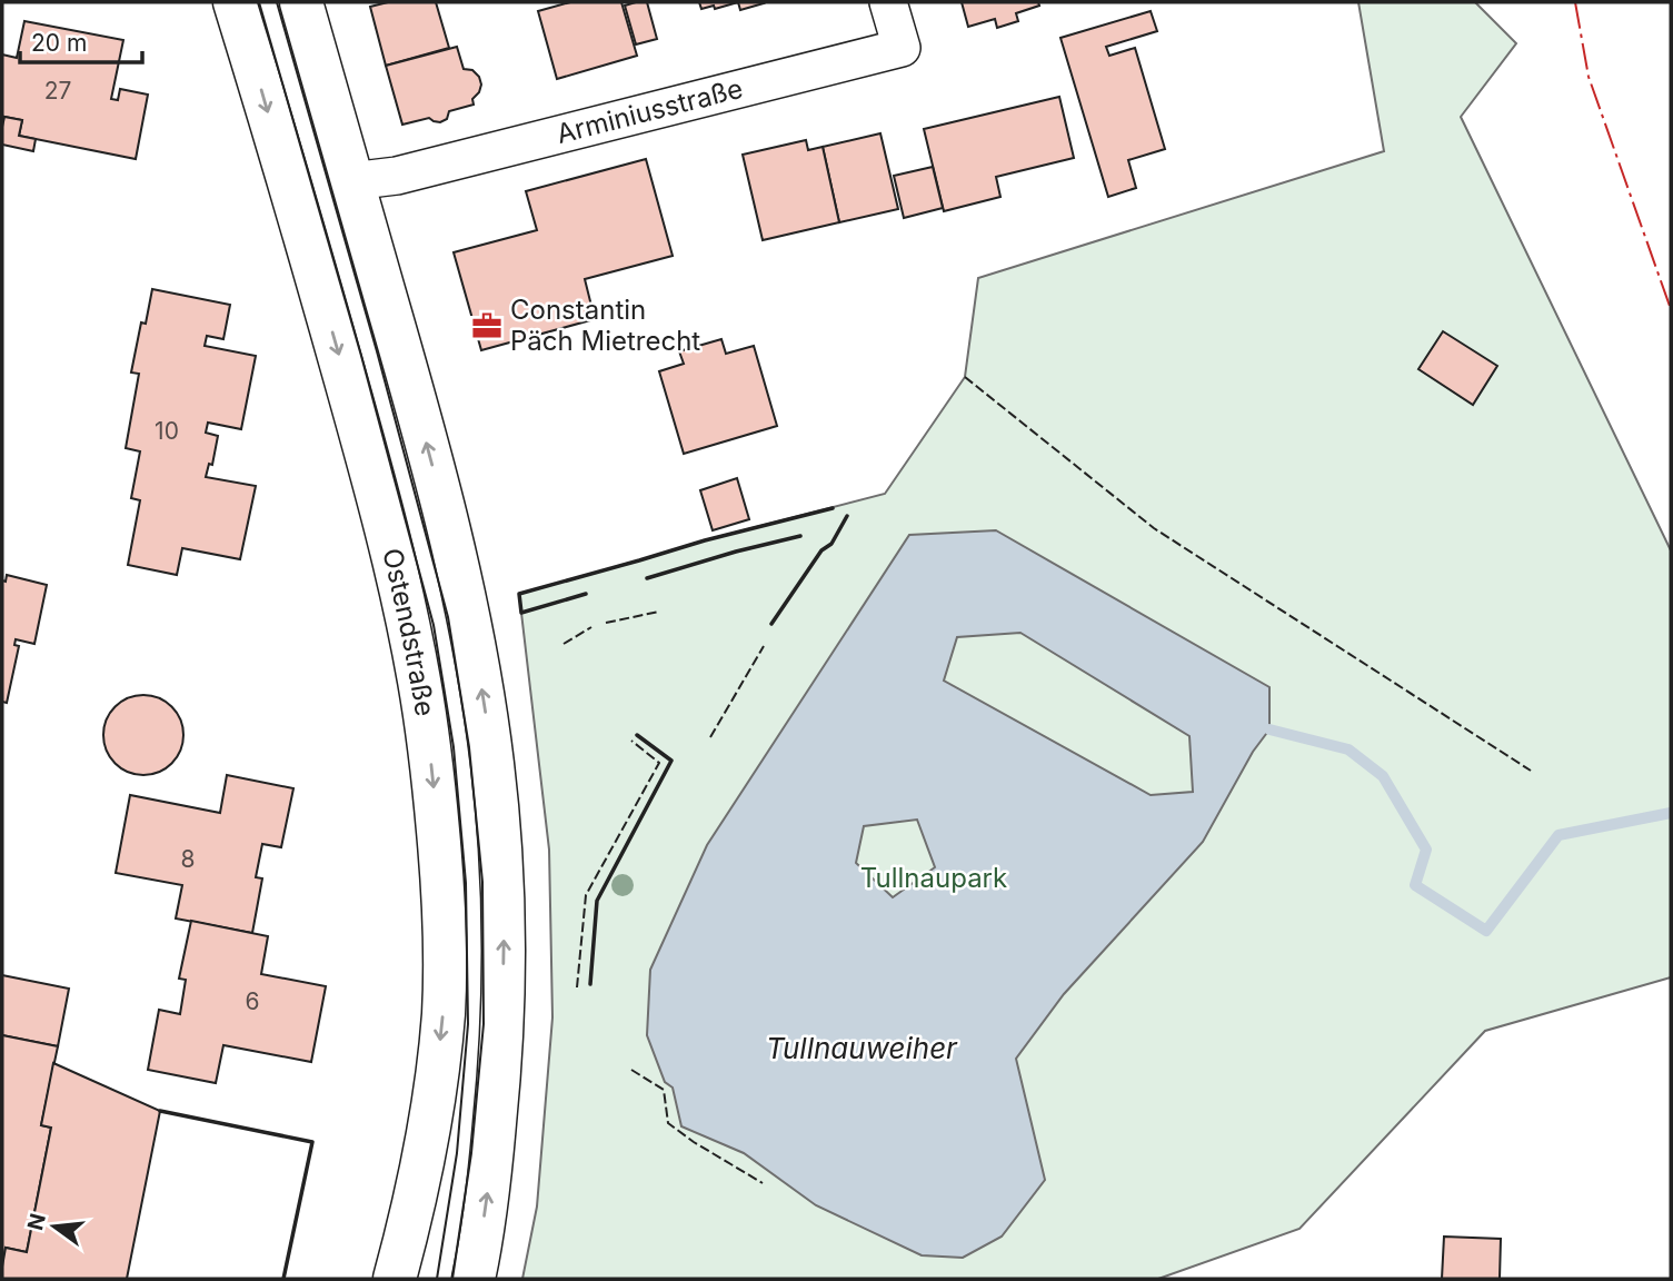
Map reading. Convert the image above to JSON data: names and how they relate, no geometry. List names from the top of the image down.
{
  "streets": {
    "main road": ["Ostendstraße"],
    "street": ["Arminiusstraße"]
  },
  "water": ["Tullnauweiher"],
  "parks": ["Tullnaupark"],
  "places": {
    "office": ["Constantin Päch Mietrecht"]
  },
  "house_numbers": [
    "27",
    "10",
    "8",
    "6"
  ],
  "scale_bar": "20 m",
  "north": "left"
}
